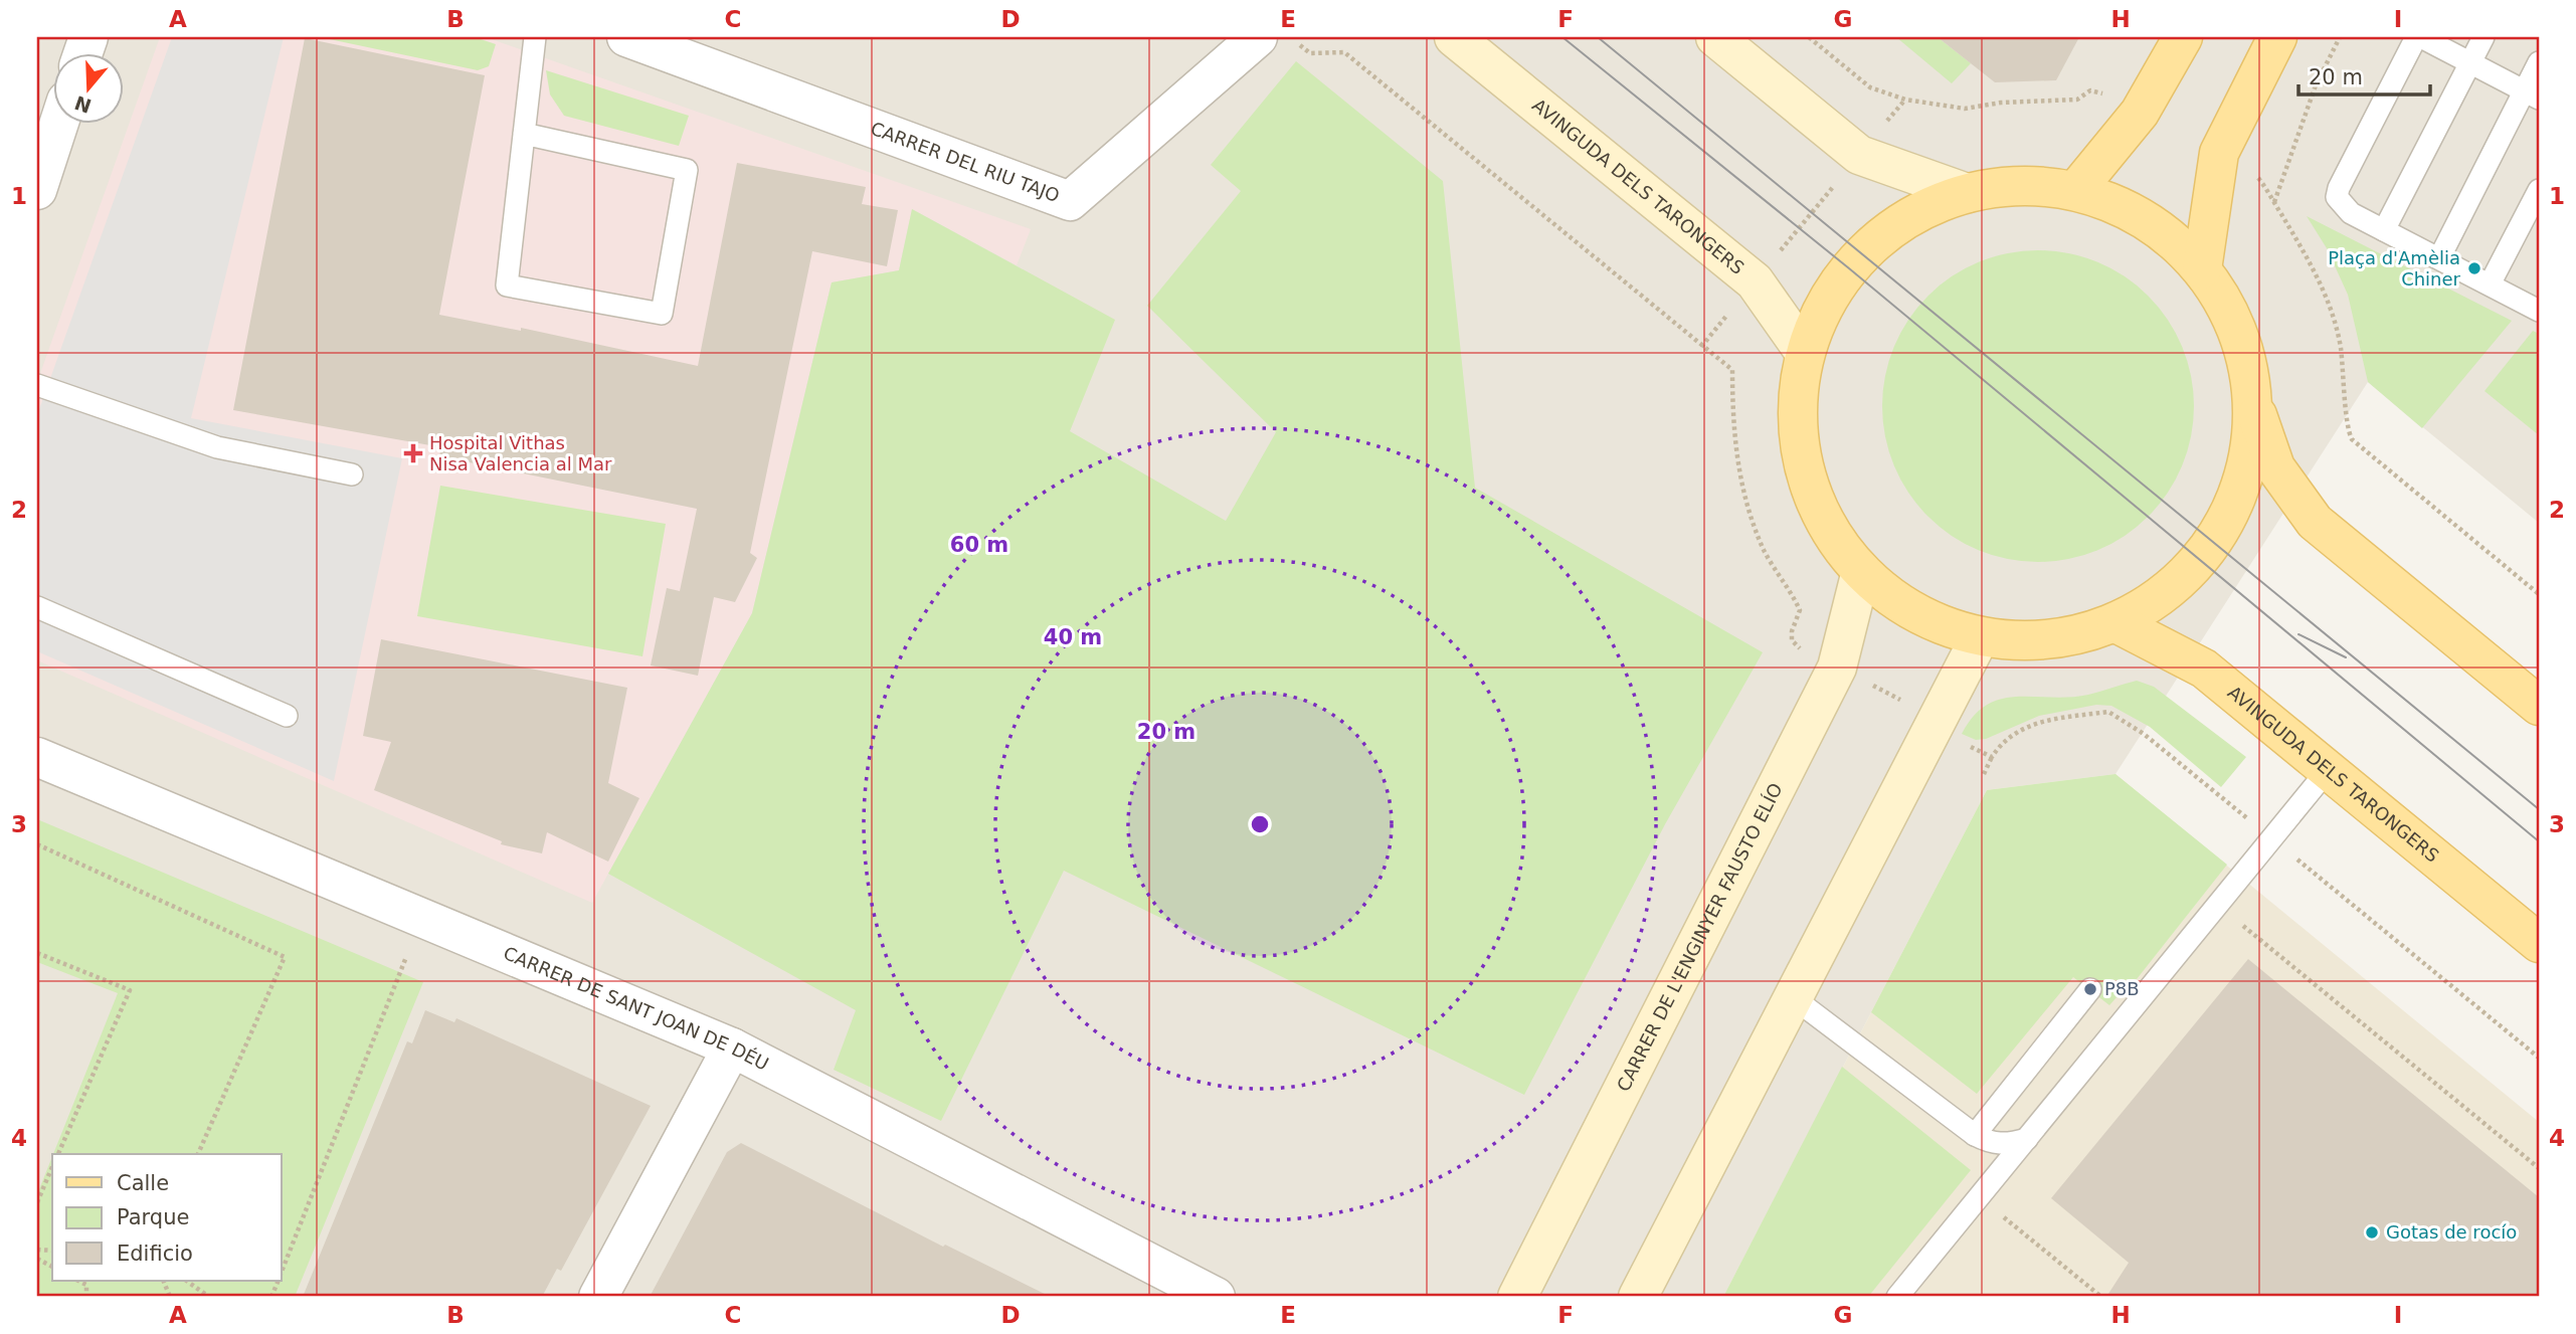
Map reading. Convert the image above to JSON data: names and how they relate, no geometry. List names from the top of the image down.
{
  "streets": {
    "main road": ["AVINGUDA DELS TARONGERS", "CARRER DE L'ENGINYER FAUSTO ELÍO"],
    "street": ["CARRER DEL RIU TAJO", "CARRER DE SANT JOAN DE DÉU"]
  },
  "places": {
    "other": ["Plaça d'Amèlia Chiner", "P8B", "Gotas de rocío"],
    "health": ["Hospital Vithas Nisa Valencia al Mar"]
  },
  "legend": ["Calle", "Parque", "Edificio"],
  "scale_bar": "20 m",
  "north": "bottom",
  "grid": {
    "columns": [
      "A",
      "B",
      "C",
      "D",
      "E",
      "F",
      "G",
      "H",
      "I"
    ],
    "rows": [
      "1",
      "2",
      "3",
      "4"
    ]
  },
  "rings": ["60 m", "40 m", "20 m"]
}
